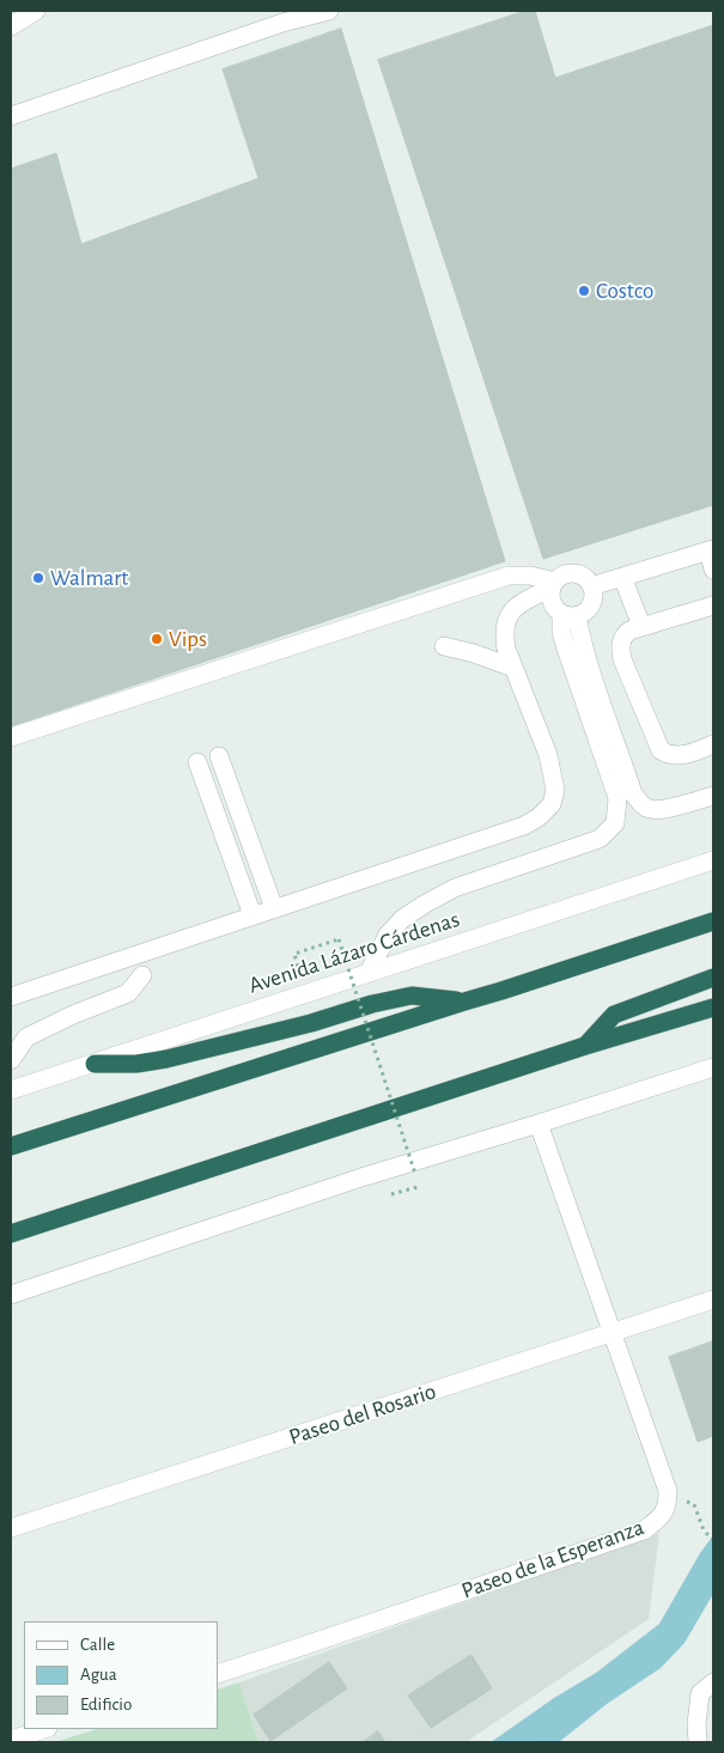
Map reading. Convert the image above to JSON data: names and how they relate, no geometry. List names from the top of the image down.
{
  "streets": {
    "street": ["Avenida Lázaro Cárdenas", "Paseo del Rosario", "Paseo de la Esperanza"]
  },
  "crossings": [
    ["Paseo del Rosario", "Paseo de la Esperanza"]
  ],
  "places": ["Costco", "Walmart", "Vips"],
  "legend": ["Calle", "Agua", "Edificio"]
}
